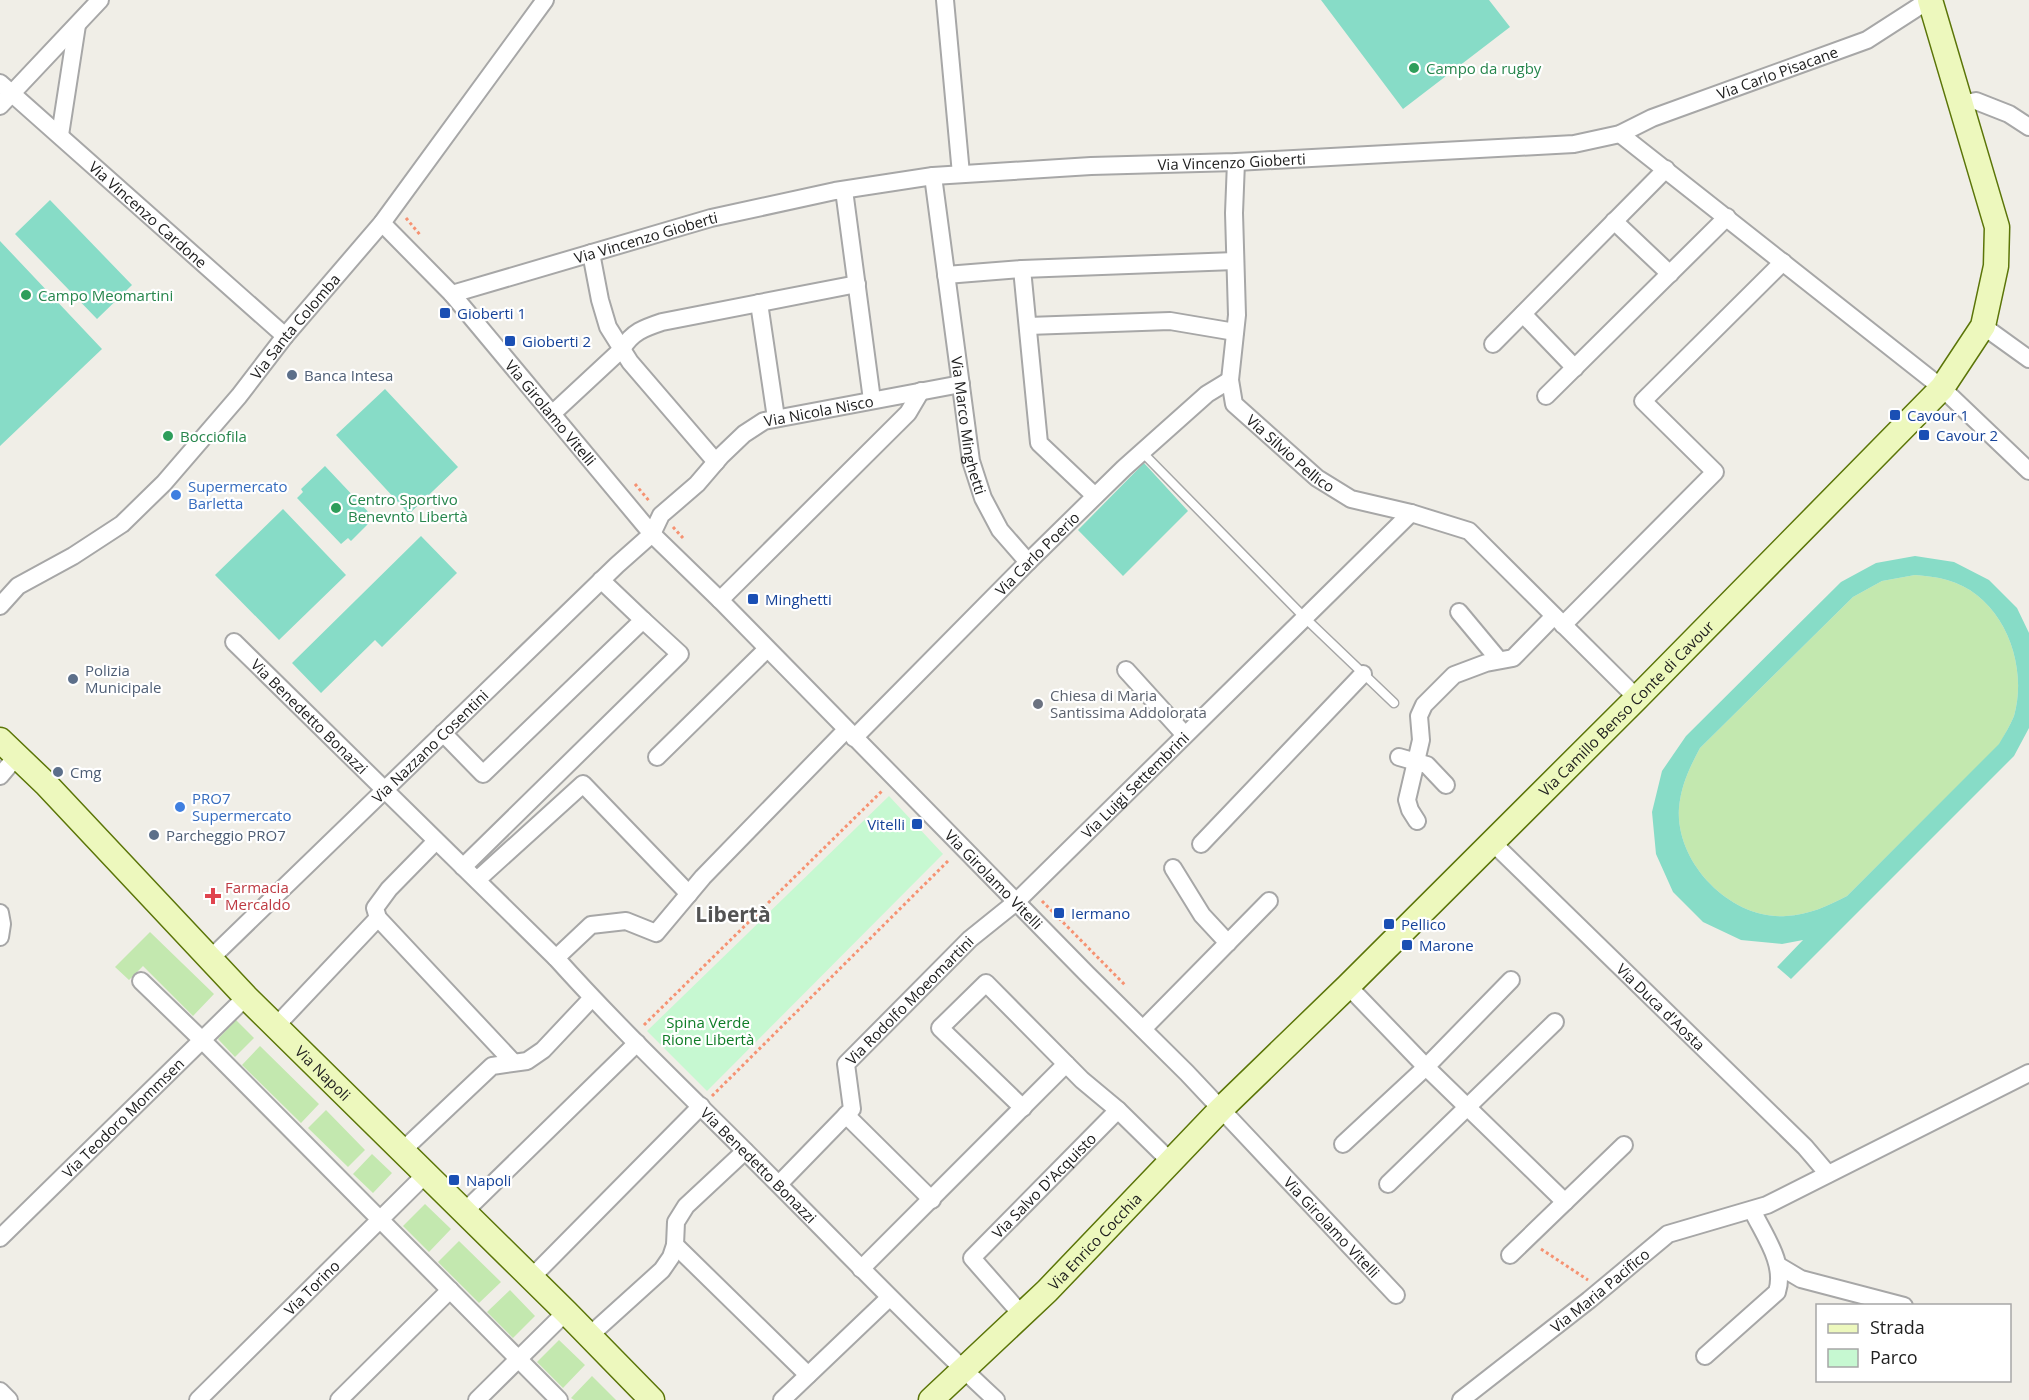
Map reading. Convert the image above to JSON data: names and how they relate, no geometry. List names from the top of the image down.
{
  "streets": {
    "main road": ["Via Camillo Benso Conte di Cavour", "Via Napoli", "Via Enrico Cocchia"],
    "street": [
      "Via Carlo Pisacane",
      "Via Vincenzo Gioberti",
      "Via Vincenzo Cardone",
      "Via Santa Colomba",
      "Via Girolamo Vitelli",
      "Via Nicola Nisco",
      "Via Marco Minghetti",
      "Via Silvio Pellico",
      "Via Carlo Poerio",
      "Via Benedetto Bonazzi",
      "Via Nazzano Cosentini",
      "Via Luigi Settembrini",
      "Via Rodolfo Moeomartini",
      "Via Duca d'Aosta",
      "Via Teodoro Mommsen",
      "Via Salvo D'Acquisto",
      "Via Torino",
      "Via Maria Pacifico"
    ]
  },
  "crossings": [
    ["Via Carlo Pisacane", "Via Vincenzo Gioberti"],
    ["Via Vincenzo Gioberti", "Via Girolamo Vitelli"],
    ["Via Vincenzo Gioberti", "Via Marco Minghetti"],
    ["Via Vincenzo Gioberti", "Via Silvio Pellico"],
    ["Via Vincenzo Cardone", "Via Santa Colomba"],
    ["Via Santa Colomba", "Via Girolamo Vitelli"],
    ["Via Girolamo Vitelli", "Via Nicola Nisco"],
    ["Via Girolamo Vitelli", "Via Carlo Poerio"],
    ["Via Girolamo Vitelli", "Via Camillo Benso Conte di Cavour"],
    ["Via Girolamo Vitelli", "Via Nazzano Cosentini"],
    ["Via Girolamo Vitelli", "Via Luigi Settembrini"],
    ["Via Girolamo Vitelli", "Via Rodolfo Moeomartini"],
    ["Via Girolamo Vitelli", "Via Enrico Cocchia"],
    ["Via Nicola Nisco", "Via Marco Minghetti"],
    ["Via Nicola Nisco", "Via Nazzano Cosentini"],
    ["Via Marco Minghetti", "Via Carlo Poerio"],
    ["Via Silvio Pellico", "Via Carlo Poerio"],
    ["Via Silvio Pellico", "Via Camillo Benso Conte di Cavour"],
    ["Via Silvio Pellico", "Via Luigi Settembrini"],
    ["Via Camillo Benso Conte di Cavour", "Via Duca d'Aosta"],
    ["Via Camillo Benso Conte di Cavour", "Via Enrico Cocchia"],
    ["Via Benedetto Bonazzi", "Via Nazzano Cosentini"],
    ["Via Benedetto Bonazzi", "Via Enrico Cocchia"],
    ["Via Nazzano Cosentini", "Via Napoli"],
    ["Via Luigi Settembrini", "Via Rodolfo Moeomartini"],
    ["Via Duca d'Aosta", "Via Maria Pacifico"],
    ["Via Napoli", "Via Teodoro Mommsen"],
    ["Via Napoli", "Via Torino"],
    ["Via Salvo D'Acquisto", "Via Enrico Cocchia"]
  ],
  "districts": ["Libertà"],
  "parks": ["Spina Verde Rione Libertà"],
  "places": {
    "other": [
      "Campo da rugby",
      "Campo Meomartini",
      "Banca Intesa",
      "Bocciofila",
      "Supermercato Barletta",
      "Centro Sportivo Benevnto Libertà",
      "Polizia Municipale",
      "Chiesa di Maria Santissima Addolorata",
      "Cmg",
      "PRO7 Supermercato",
      "Parcheggio PRO7"
    ],
    "transit": [
      "Gioberti 1",
      "Gioberti 2",
      "Cavour 1",
      "Cavour 2",
      "Minghetti",
      "Vitelli",
      "Iermano",
      "Pellico",
      "Marone",
      "Napoli"
    ],
    "health": ["Farmacia Mercaldo"]
  },
  "legend": ["Strada", "Parco"]
}
